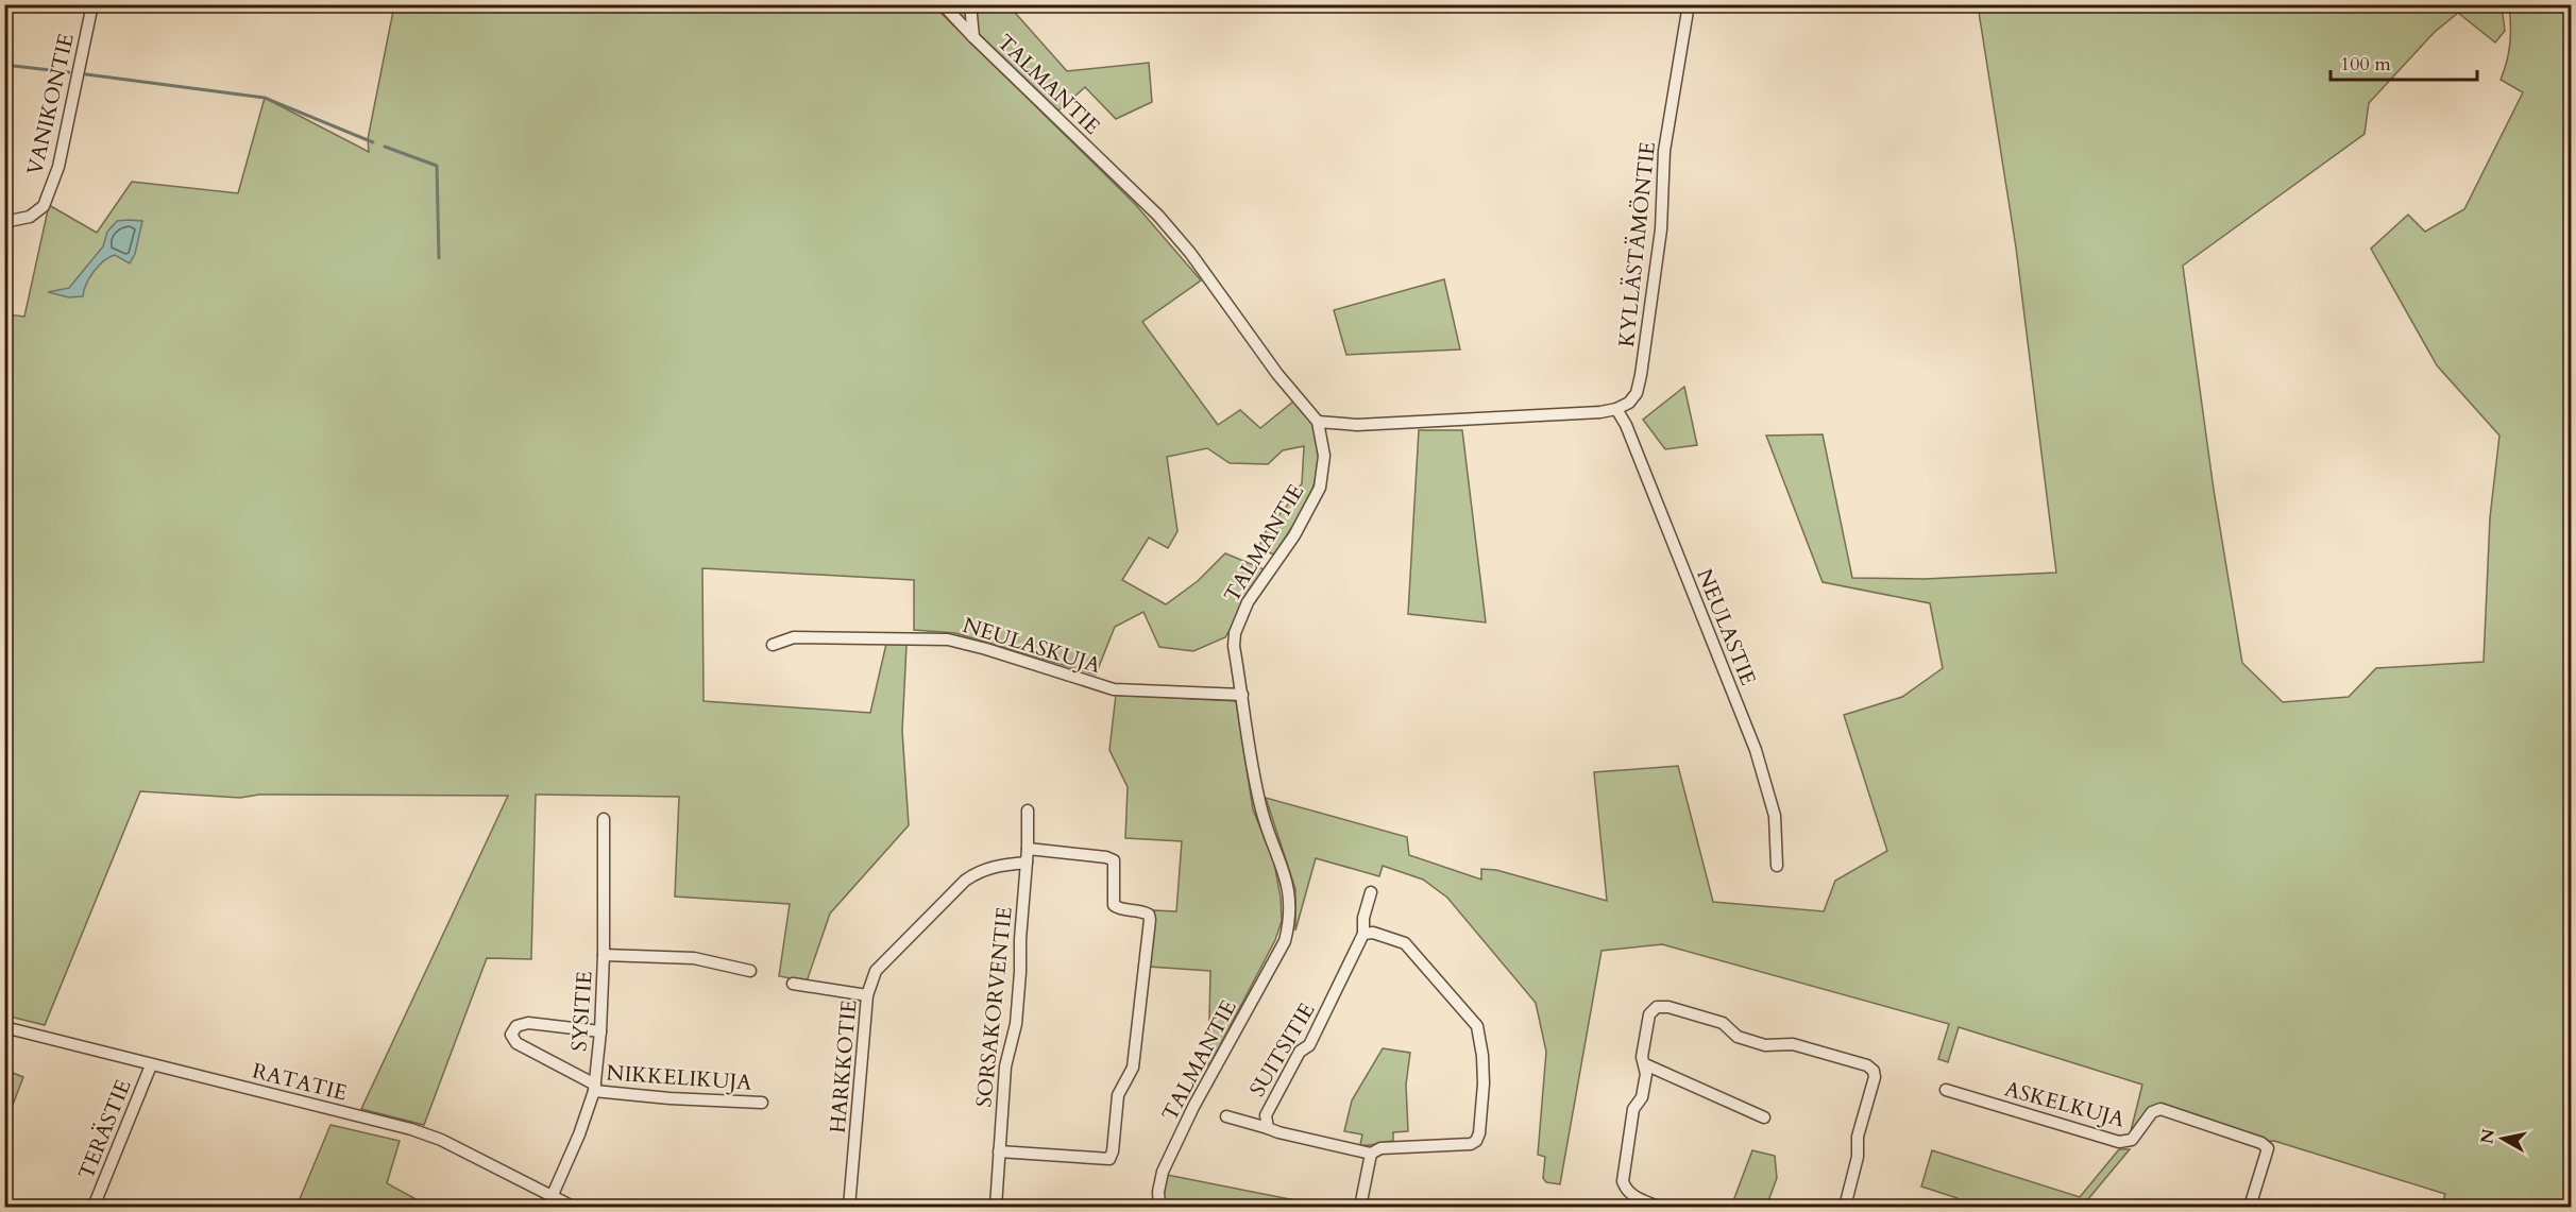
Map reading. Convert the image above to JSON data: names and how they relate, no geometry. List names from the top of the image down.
{
  "streets": {
    "street": [
      "TALMANTIE",
      "VANIKONTIE",
      "KYLLÄSTÄMÖNTIE",
      "NEULASTIE",
      "NEULASKUJA",
      "SORSAKORVENTIE",
      "SYSITIE",
      "SUITSITIE",
      "HARKKOTIE",
      "NIKKELIKUJA",
      "RATATIE",
      "ASKELKUJA",
      "TERÄSTIE"
    ]
  },
  "crossings": [
    ["TALMANTIE", "NEULASKUJA"],
    ["KYLLÄSTÄMÖNTIE", "NEULASTIE"],
    ["SORSAKORVENTIE", "HARKKOTIE"],
    ["SYSITIE", "NIKKELIKUJA"],
    ["SYSITIE", "RATATIE"],
    ["RATATIE", "TERÄSTIE"]
  ],
  "scale_bar": "100 m",
  "north": "left"
}
